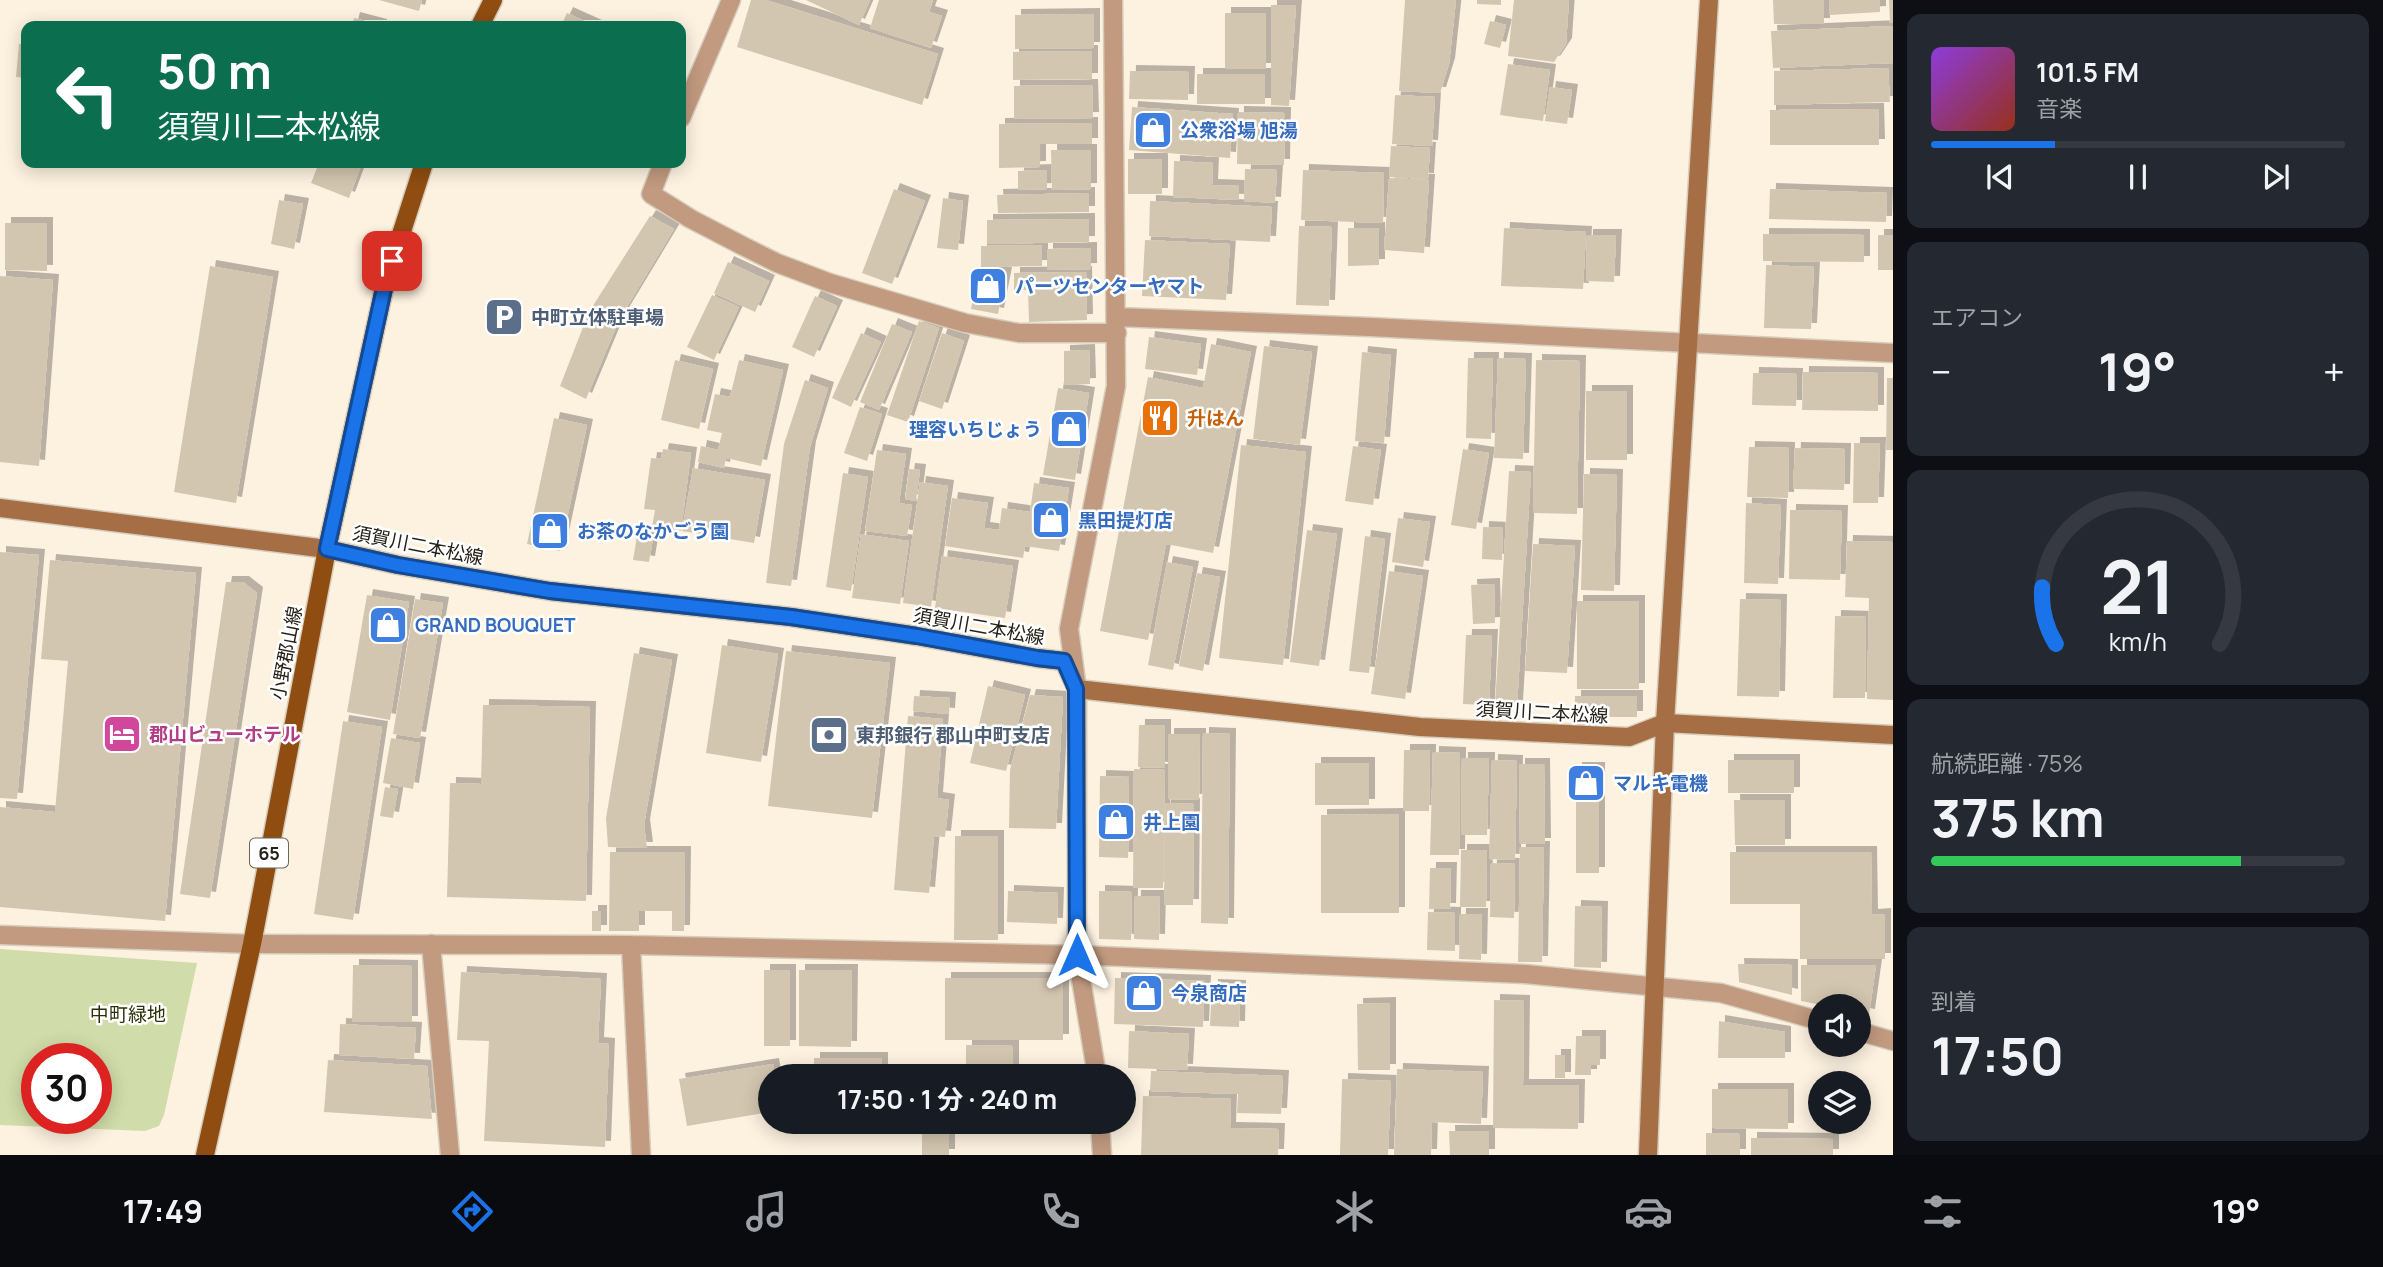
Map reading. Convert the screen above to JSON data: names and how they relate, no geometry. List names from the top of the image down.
{
  "streets": {
    "main road": ["須賀川二本松線", "小野郡山線", "65"]
  },
  "crossings": [
    ["須賀川二本松線", "小野郡山線"]
  ],
  "parks": ["中町緑地"],
  "places": {
    "shop": [
      "公衆浴場 旭湯",
      "パーツセンターヤマト",
      "理容いちじょう",
      "黒田提灯店",
      "お茶のなかごう園",
      "GRAND BOUQUET",
      "マルキ電機",
      "井上園",
      "今泉商店"
    ],
    "parking": ["中町立体駐車場"],
    "restaurant": ["升はん"],
    "hotel": ["郡山ビューホテル"],
    "bank": ["東邦銀行 郡山中町支店"]
  },
  "page": {
    "turn": ["50 m", "須賀川二本松線"],
    "song": ["101.5 FM", "音楽"],
    "tile": [
      "エアコン",
      ["航続距離 · 75%", "375 km"],
      ["到着", "17:50"]
    ],
    "heat": ["−", "19°", "+"],
    "limit": "30",
    "trip": "17:50 · 1 分 · 240 m",
    "tabs": ["17:49", "19°"],
    "gauge": ["21", "km/h"]
  }
}
